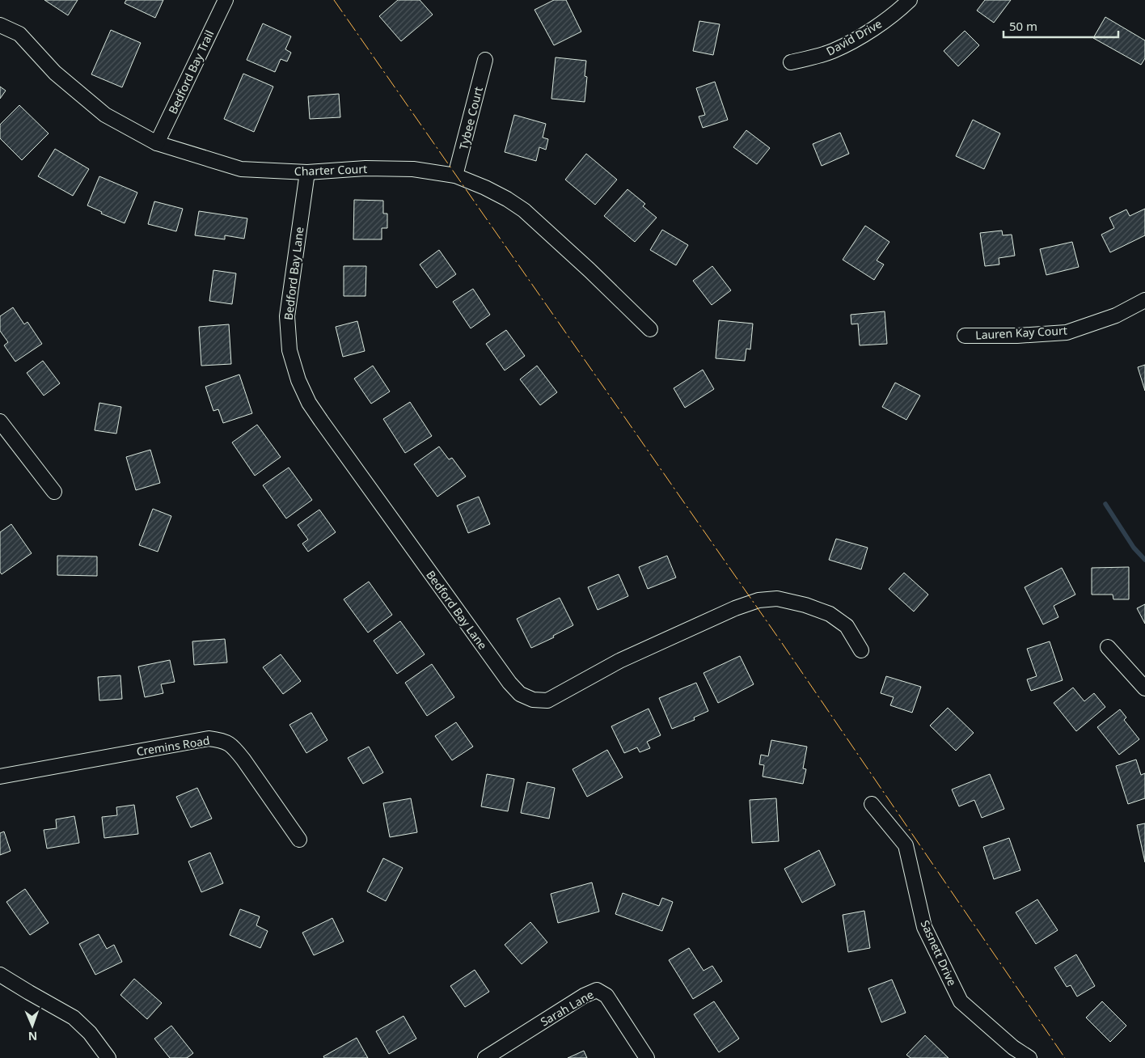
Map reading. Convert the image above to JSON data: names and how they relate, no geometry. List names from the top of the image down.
{
  "streets": {
    "street": [
      "David Drive",
      "Bedford Bay Trail",
      "Tybee Court",
      "Charter Court",
      "Bedford Bay Lane",
      "Lauren Kay Court",
      "Cremins Road",
      "Sasnett Drive",
      "Sarah Lane"
    ]
  },
  "crossings": [
    ["Bedford Bay Trail", "Charter Court"],
    ["Tybee Court", "Charter Court"],
    ["Charter Court", "Bedford Bay Lane"]
  ],
  "scale_bar": "50 m",
  "north": "bottom"
}
